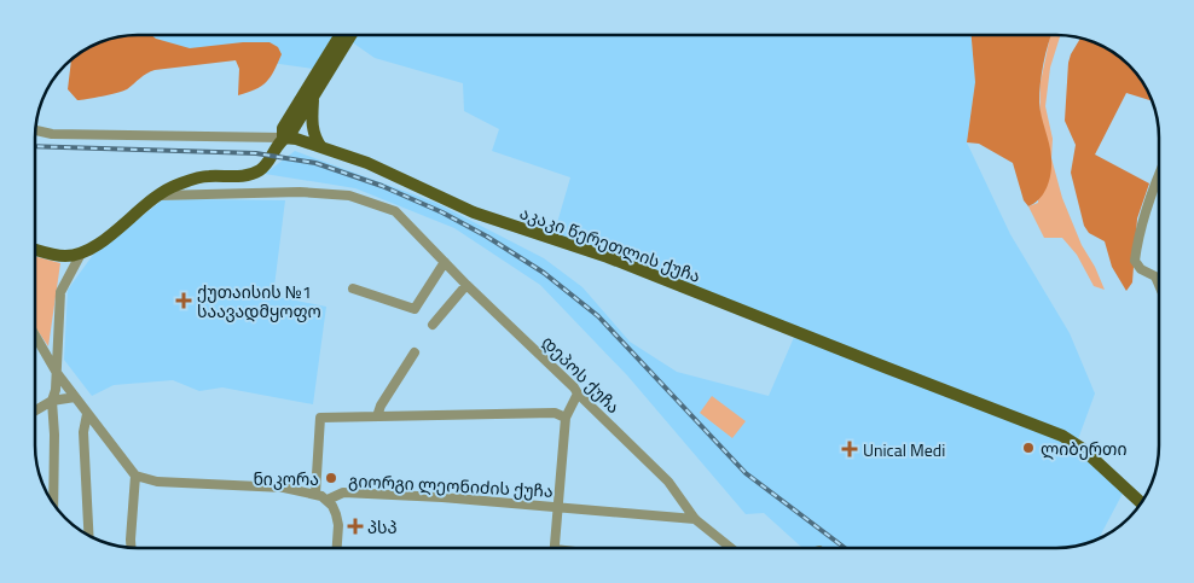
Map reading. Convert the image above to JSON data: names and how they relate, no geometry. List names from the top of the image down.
{
  "streets": {
    "main road": ["აკაკი წერეთლის ქუჩა"],
    "street": ["დეპოს ქუჩა", "გიორგი ლეონიძის ქუჩა"]
  },
  "crossings": [
    ["დეპოს ქუჩა", "გიორგი ლეონიძის ქუჩა"]
  ],
  "places": {
    "health": ["ქუთაისის №1 საავადმყოფო", "Unical Medi", "პსპ"],
    "other": ["ლიბერთი", "ნიკორა"]
  }
}
